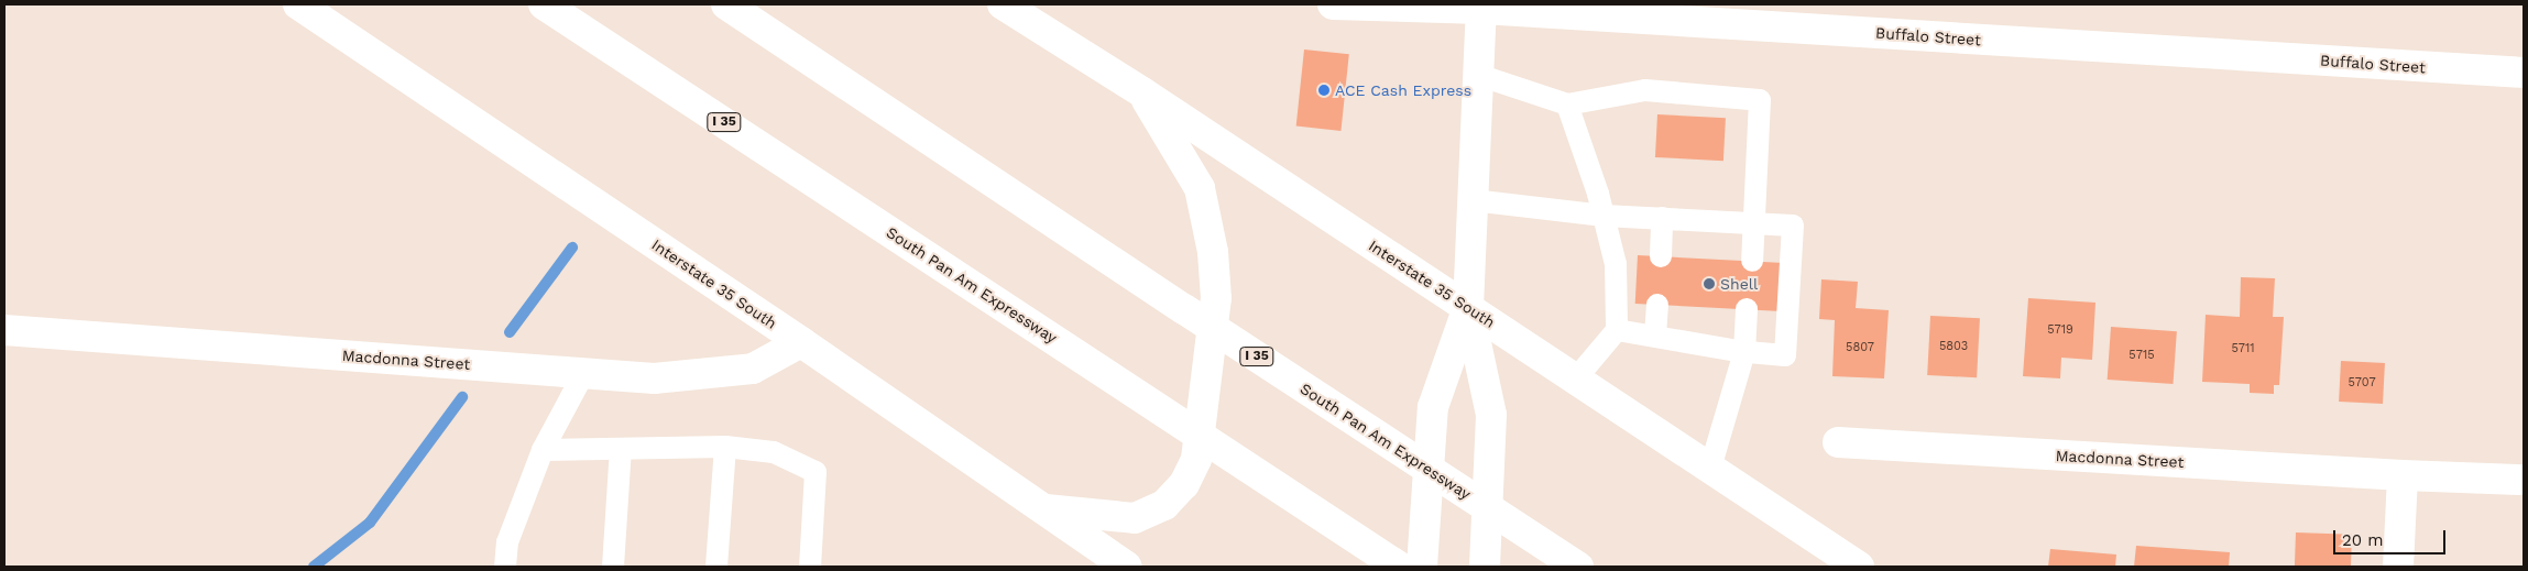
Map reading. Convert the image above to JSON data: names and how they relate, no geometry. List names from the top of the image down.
{
  "streets": {
    "main road": [
      "Buffalo Street",
      "I 35",
      "Interstate 35 South",
      "South Pan Am Expressway",
      "Macdonna Street"
    ]
  },
  "crossings": [
    ["Interstate 35 South", "Macdonna Street"]
  ],
  "places": ["ACE Cash Express", "Shell"],
  "house_numbers": [
    "5719",
    "5803",
    "5807",
    "5711",
    "5715",
    "5707"
  ],
  "scale_bar": "20 m"
}
